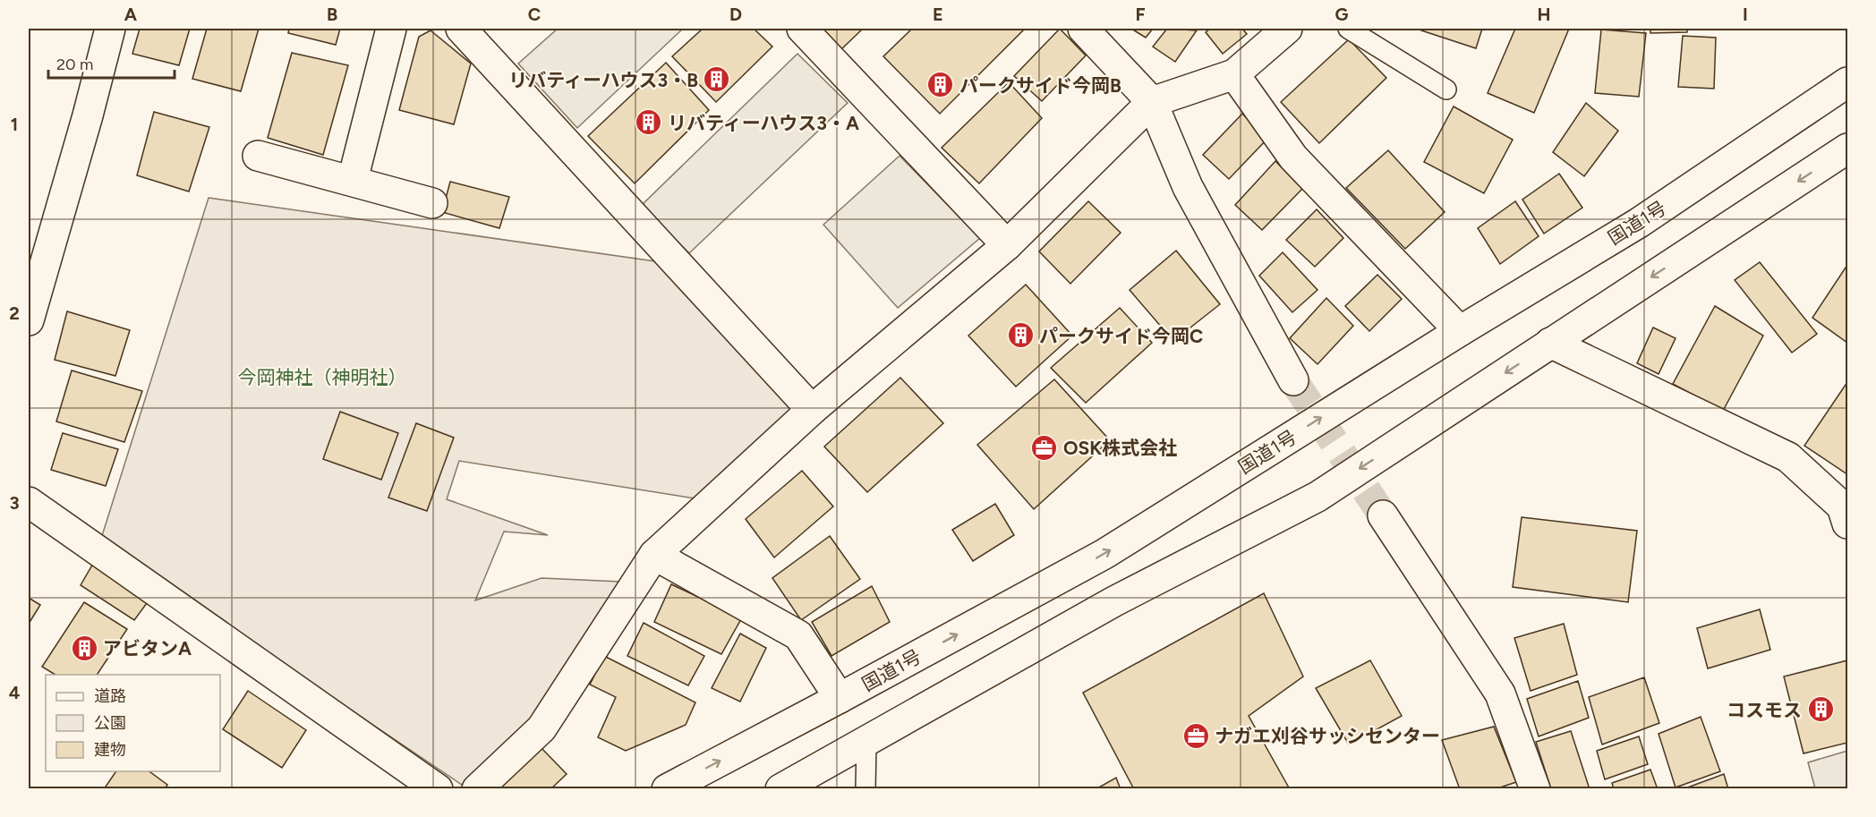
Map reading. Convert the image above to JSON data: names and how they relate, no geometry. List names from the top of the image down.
{
  "streets": {
    "main road": ["国道1号"]
  },
  "parks": ["今岡神社（神明社）"],
  "places": {
    "building": [
      "リバティーハウス3・B",
      "パークサイド今岡B",
      "リバティーハウス3・A",
      "パークサイド今岡C",
      "アビタンA",
      "コスモス"
    ],
    "office": ["OSK株式会社", "ナガエ刈谷サッシセンター"]
  },
  "legend": ["道路", "公園", "建物"],
  "scale_bar": "20 m",
  "grid": {
    "columns": [
      "A",
      "B",
      "C",
      "D",
      "E",
      "F",
      "G",
      "H",
      "I"
    ],
    "rows": [
      "1",
      "2",
      "3",
      "4"
    ]
  }
}
